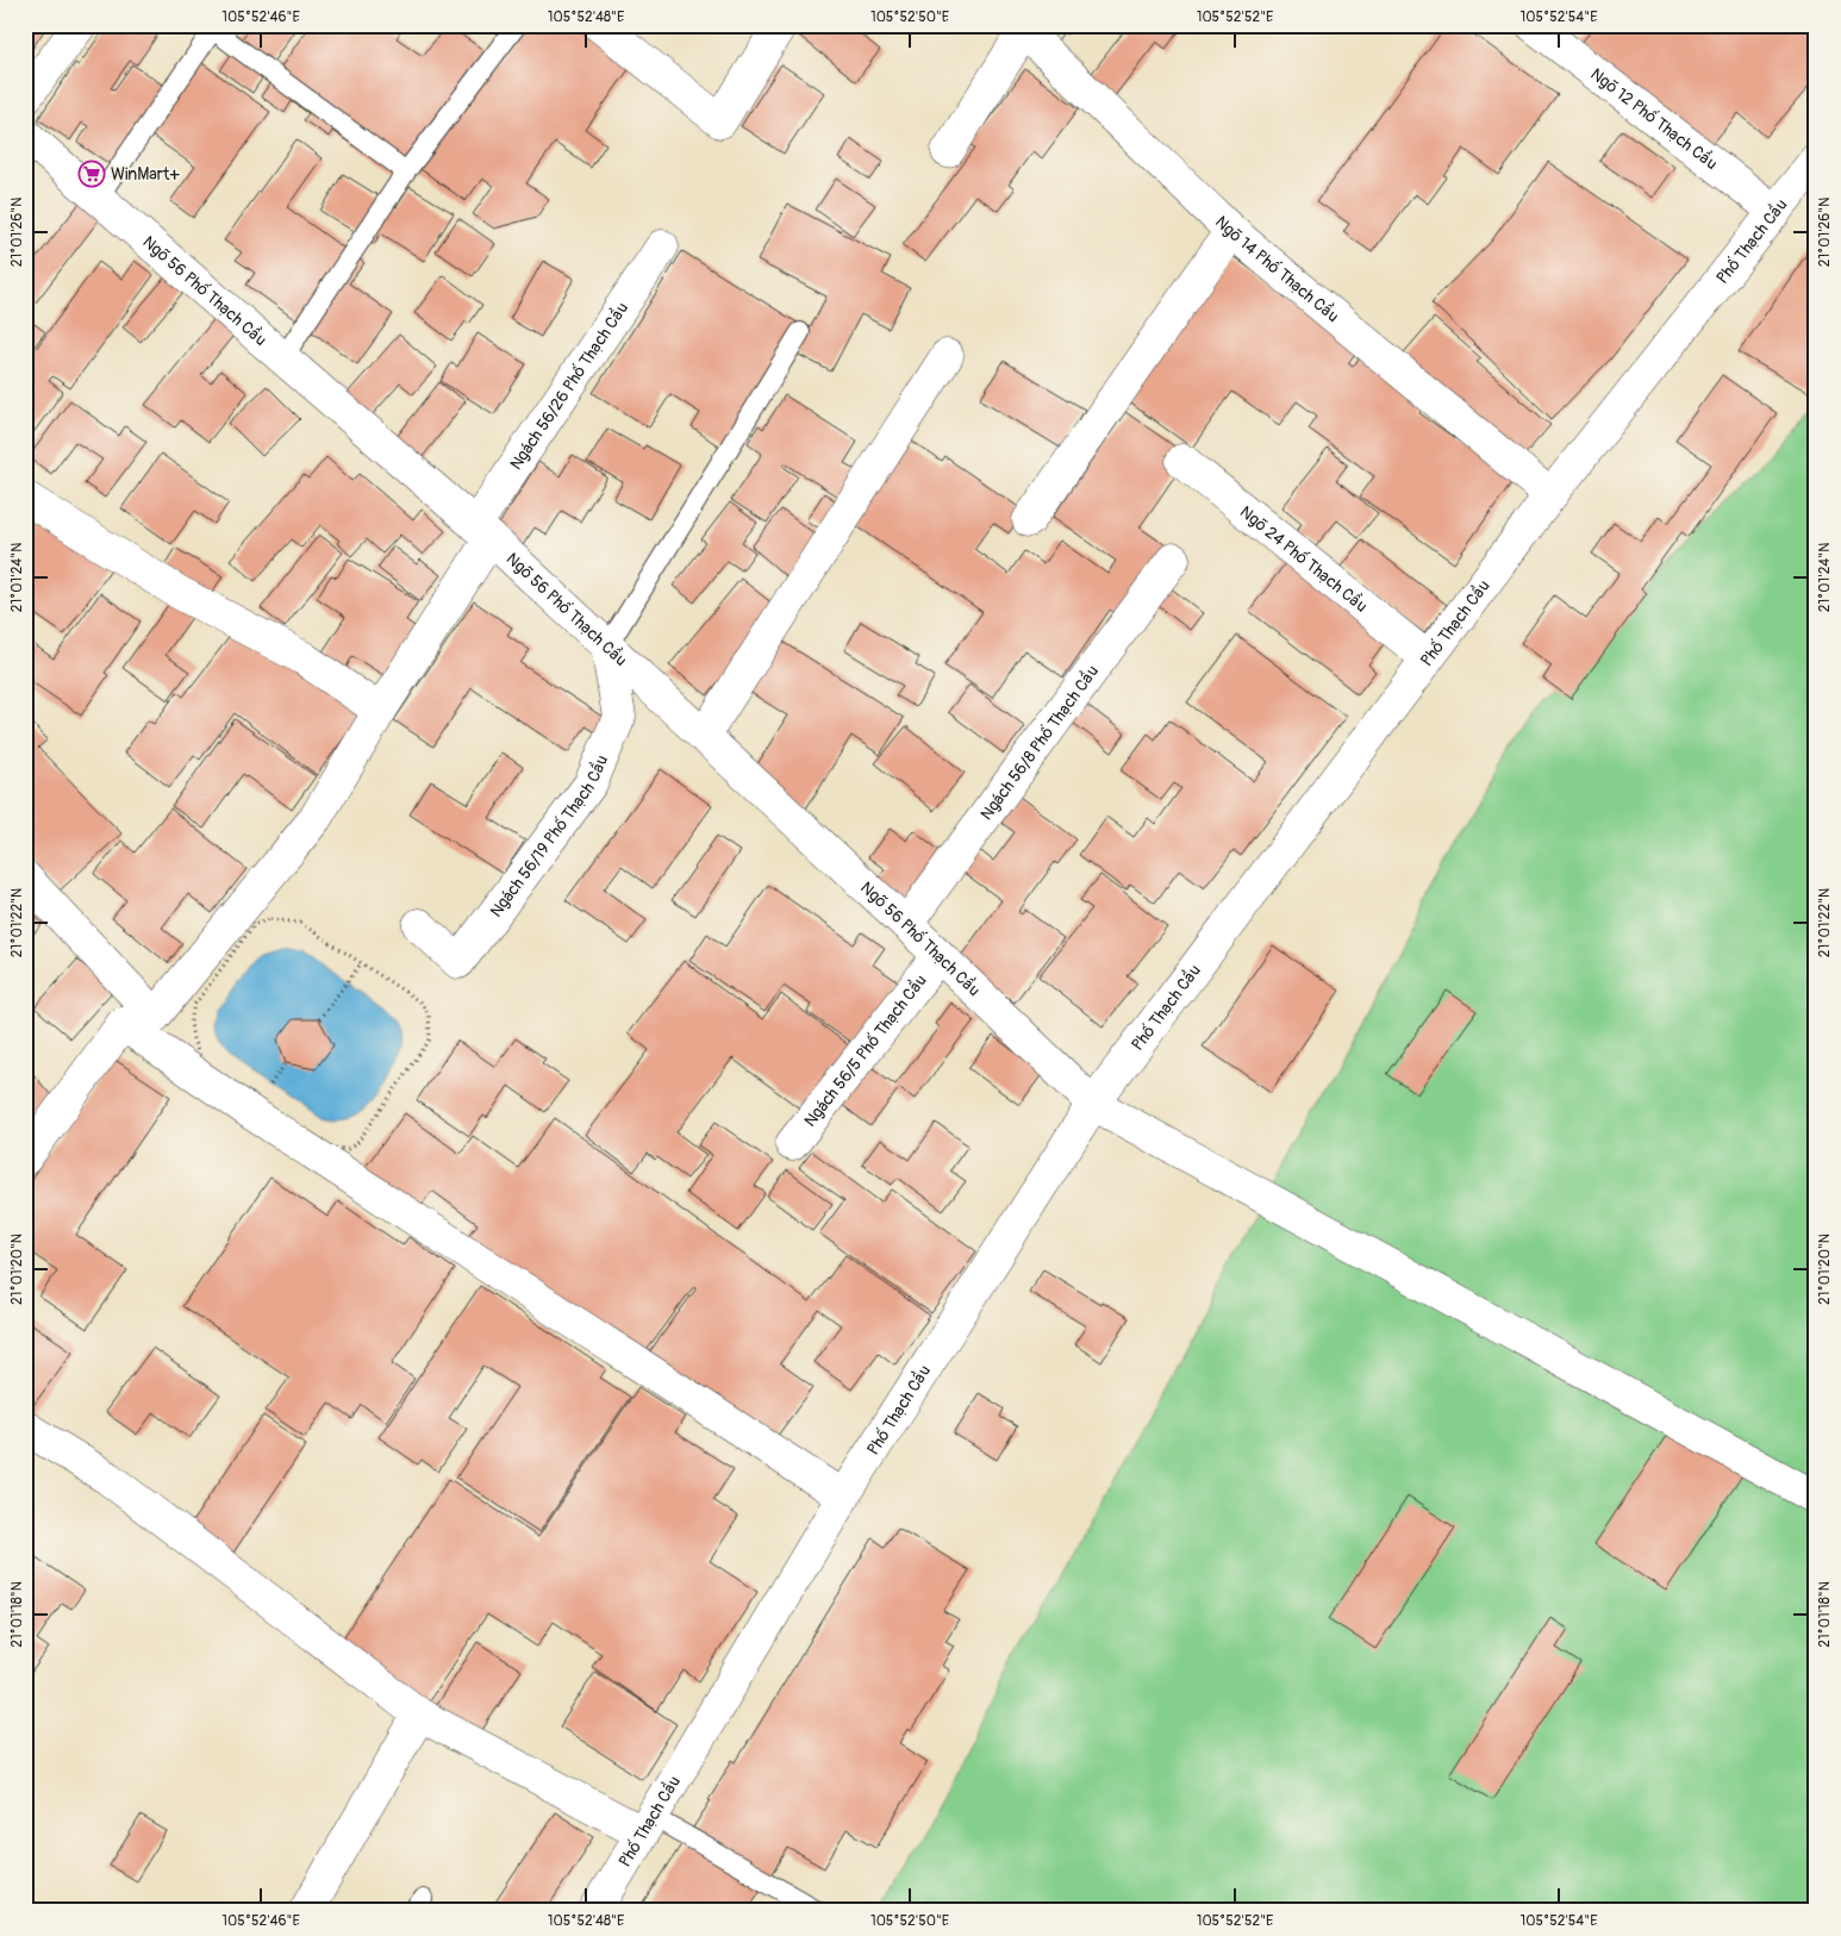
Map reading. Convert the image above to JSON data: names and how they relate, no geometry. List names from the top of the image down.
{
  "streets": {
    "street": [
      "Ngõ 12 Phố Thạch Cầu",
      "Phố Thạch Cầu",
      "Ngõ 14 Phố Thạch Cầu",
      "Ngõ 56 Phố Thạch Cầu",
      "Ngách 56/26 Phố Thạch Cầu",
      "Ngõ 24 Phố Thạch Cầu",
      "Ngách 56/8 Phố Thạch Cầu",
      "Ngách 56/19 Phố Thạch Cầu",
      "Ngách 56/5 Phố Thạch Cầu"
    ]
  },
  "crossings": [
    ["Ngõ 12 Phố Thạch Cầu", "Phố Thạch Cầu"],
    ["Phố Thạch Cầu", "Ngõ 14 Phố Thạch Cầu"],
    ["Phố Thạch Cầu", "Ngõ 56 Phố Thạch Cầu"],
    ["Phố Thạch Cầu", "Ngõ 24 Phố Thạch Cầu"],
    ["Ngõ 56 Phố Thạch Cầu", "Ngách 56/26 Phố Thạch Cầu"],
    ["Ngõ 56 Phố Thạch Cầu", "Ngách 56/8 Phố Thạch Cầu"],
    ["Ngõ 56 Phố Thạch Cầu", "Ngách 56/19 Phố Thạch Cầu"],
    ["Ngõ 56 Phố Thạch Cầu", "Ngách 56/5 Phố Thạch Cầu"]
  ],
  "places": {
    "supermarket": ["WinMart+"]
  },
  "coordinates": [
    "105°52'46\"E",
    "105°52'48\"E",
    "105°52'50\"E",
    "105°52'52\"E",
    "105°52'54\"E",
    "21°01'26\"N",
    "21°01'24\"N",
    "21°01'22\"N",
    "21°01'20\"N",
    "21°01'18\"N"
  ]
}
